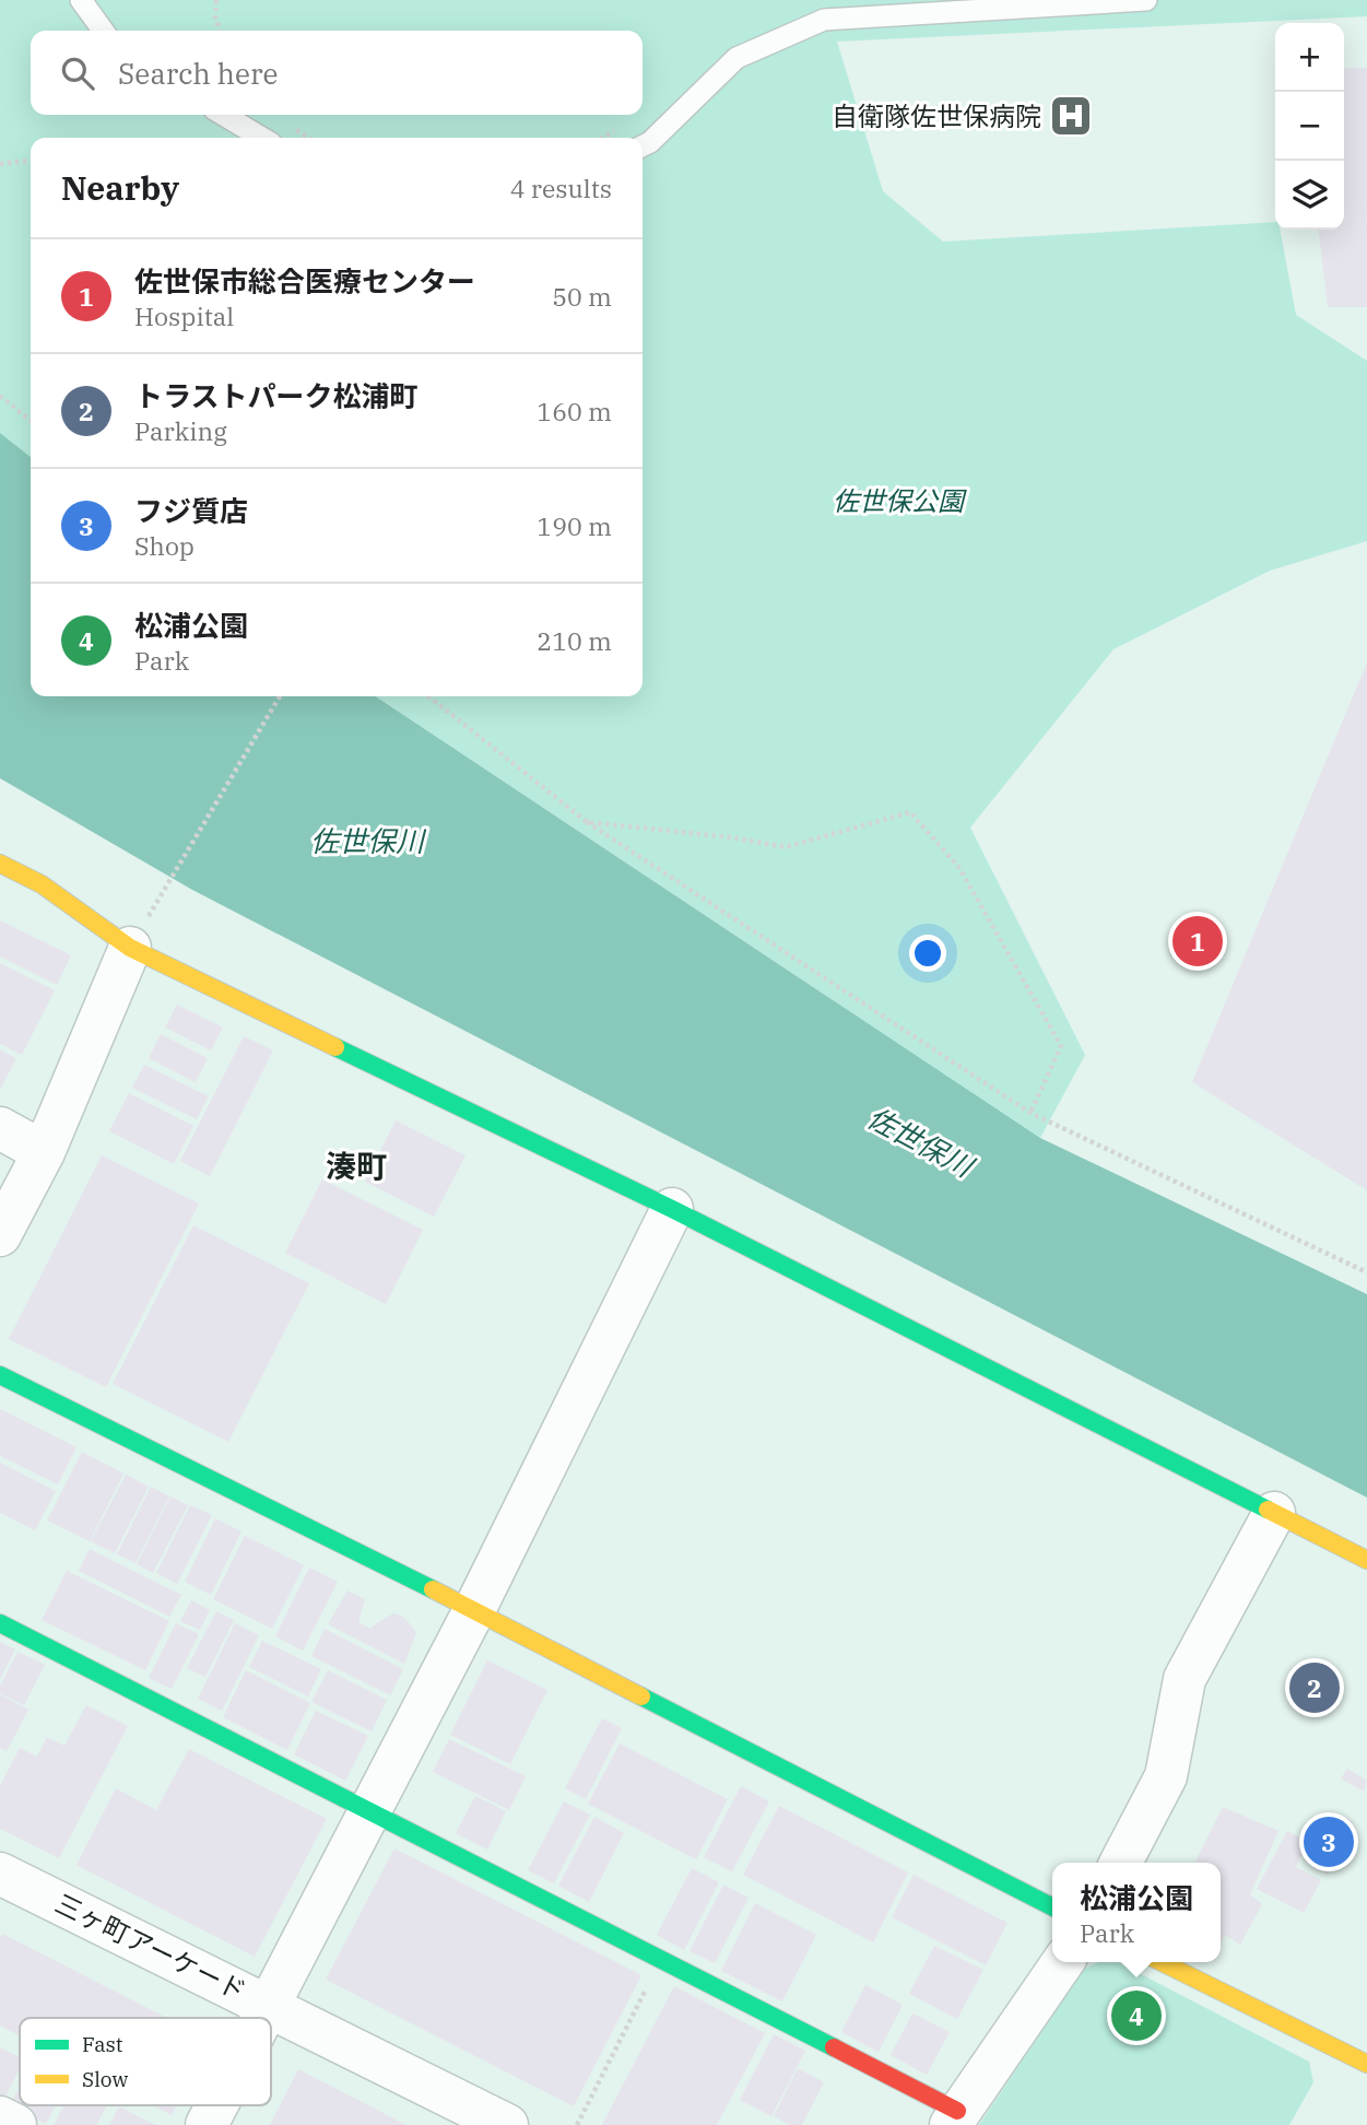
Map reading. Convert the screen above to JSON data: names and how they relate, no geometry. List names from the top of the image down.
{
  "streets": {
    "street": ["三ヶ町アーケード"]
  },
  "districts": ["湊町"],
  "water": ["佐世保川"],
  "parks": ["佐世保公園"],
  "places": {
    "hospital": ["自衛隊佐世保病院"]
  },
  "legend": ["Fast", "Slow"],
  "page": {
    "map_buttons": ["+", "−"],
    "search": "Search here",
    "heading": ["Nearby", "4 results"],
    "list": [
      {
        "mark": "1",
        "name": "佐世保市総合医療センター",
        "note": "Hospital",
        "value": "50 m"
      },
      {
        "mark": "2",
        "name": "トラストパーク松浦町",
        "note": "Parking",
        "value": "160 m"
      },
      {
        "mark": "3",
        "name": "フジ質店",
        "note": "Shop",
        "value": "190 m"
      },
      {
        "mark": "4",
        "name": "松浦公園",
        "note": "Park",
        "value": "210 m"
      }
    ],
    "pins": [
      "1",
      "2",
      "3",
      "4"
    ],
    "popup": ["松浦公園", "Park"]
  }
}
